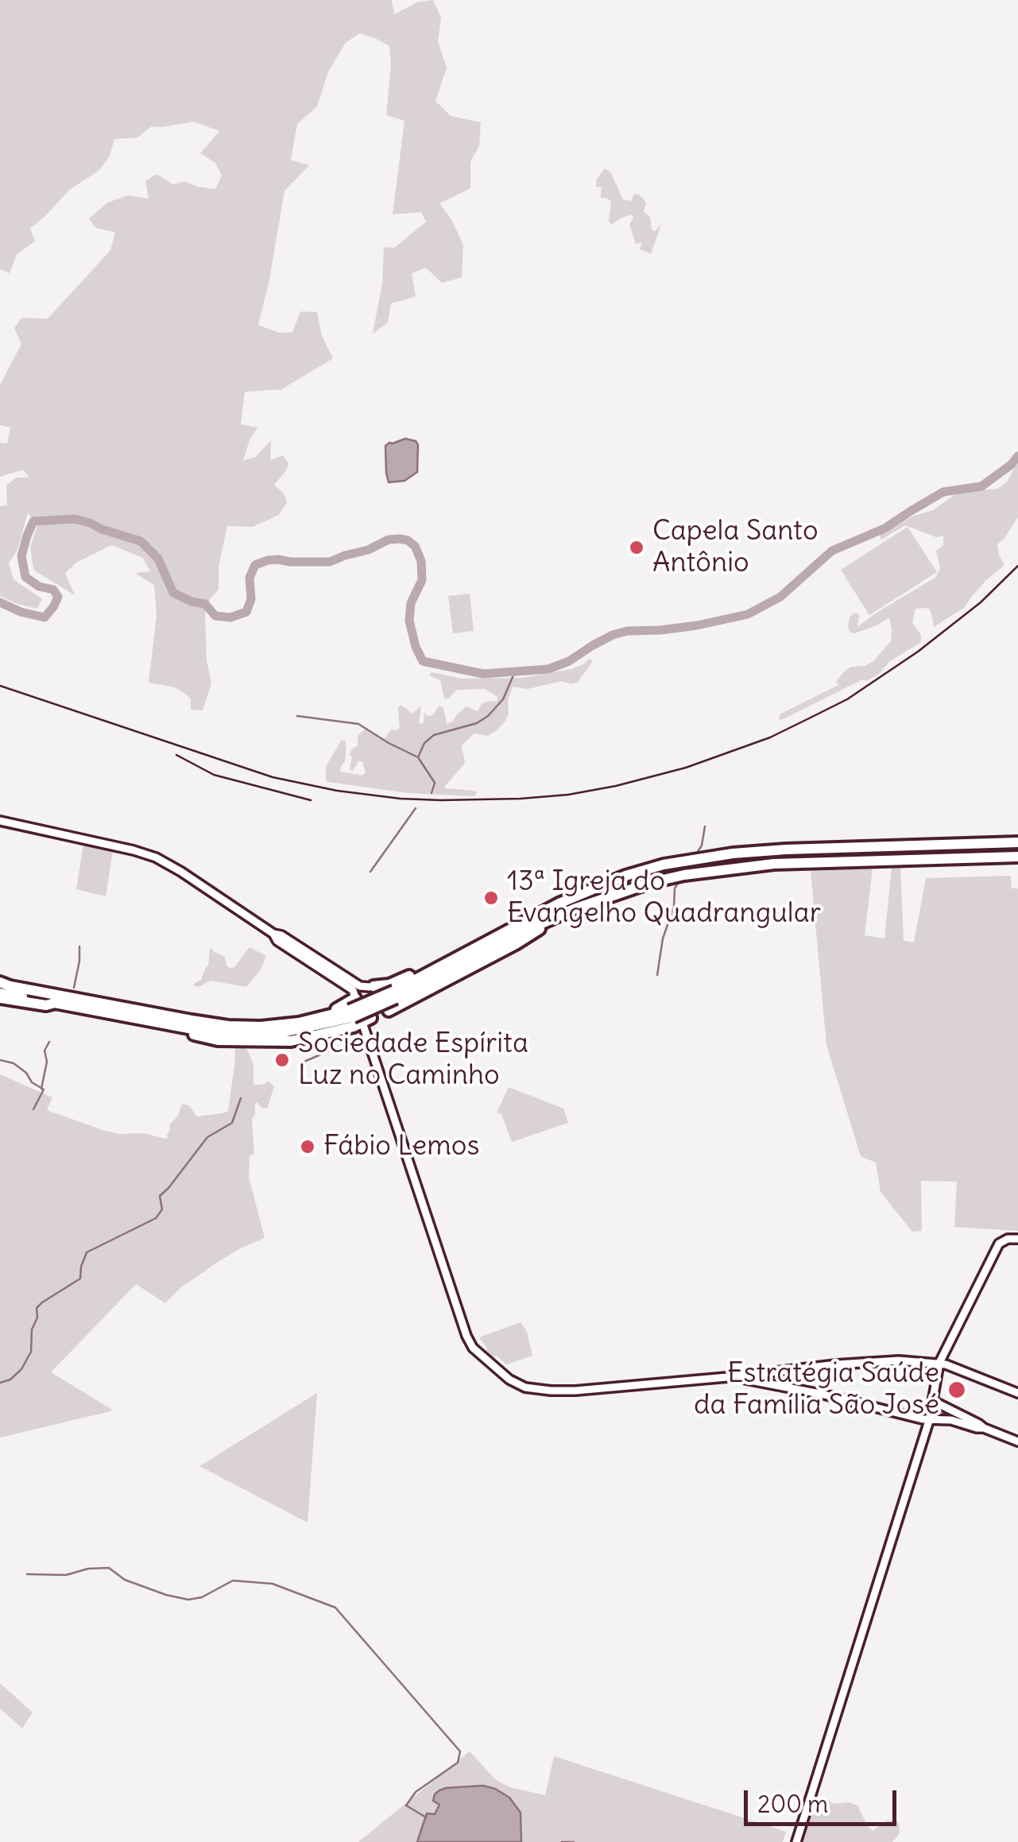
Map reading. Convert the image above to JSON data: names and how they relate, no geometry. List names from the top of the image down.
{
  "places": [
    "Capela Santo Antônio",
    "13ª Igreja do Evangelho Quadrangular",
    "Sociedade Espírita Luz no Caminho",
    "Fábio Lemos",
    "Estratégia Saúde da Família São José"
  ],
  "scale_bar": "200 m"
}
